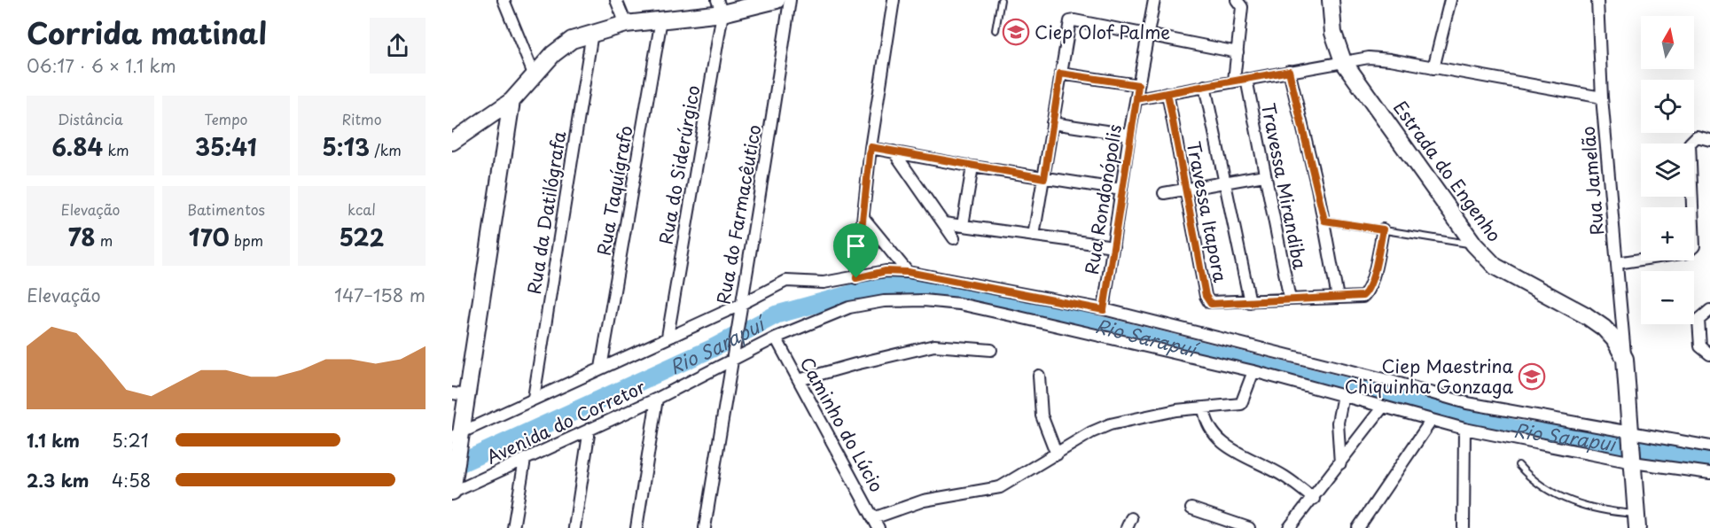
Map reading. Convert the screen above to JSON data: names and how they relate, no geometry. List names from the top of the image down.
{
  "streets": {
    "street": [
      "Rua do Siderúrgico",
      "Estrada do Engenho",
      "Rua Jamelão",
      "Travessa Mirandiba",
      "Rua Taquígrafo",
      "Rua Rondonópolis",
      "Travessa Itapora",
      "Rua da Datilógrafa",
      "Rua do Farmacêutico",
      "Avenida do Corretor",
      "Caminho do Lúcio"
    ]
  },
  "crossings": [
    ["Rua do Siderúrgico", "Avenida do Corretor"],
    ["Estrada do Engenho", "Rua Jamelão"],
    ["Estrada do Engenho", "Avenida do Corretor"],
    ["Travessa Mirandiba", "Travessa Itapora"],
    ["Rua Taquígrafo", "Avenida do Corretor"],
    ["Rua Rondonópolis", "Avenida do Corretor"],
    ["Rua da Datilógrafa", "Avenida do Corretor"],
    ["Rua do Farmacêutico", "Avenida do Corretor"],
    ["Avenida do Corretor", "Caminho do Lúcio"]
  ],
  "water": ["Rio Sarapuí"],
  "places": {
    "school or university": ["Ciep Olof Palme", "Ciep Maestrina Chiquinha Gonzaga"]
  },
  "north": "top",
  "page": {
    "heading": ["Corrida matinal", "06:17 · 6 × 1.1 km"],
    "map_buttons": ["+", "−"],
    "stats": [
      ["Distância", "6.84 km"],
      ["Tempo", "35:41"],
      ["Ritmo", "5:13 /km"],
      ["Elevação", "78 m"],
      ["Batimentos", "170 bpm"],
      ["kcal", "522"]
    ],
    "chart": ["Elevação", "147–158 m"],
    "list": [
      {
        "name": "1.1 km",
        "note": "5:21"
      },
      {
        "name": "2.3 km",
        "note": "4:58"
      }
    ]
  }
}
